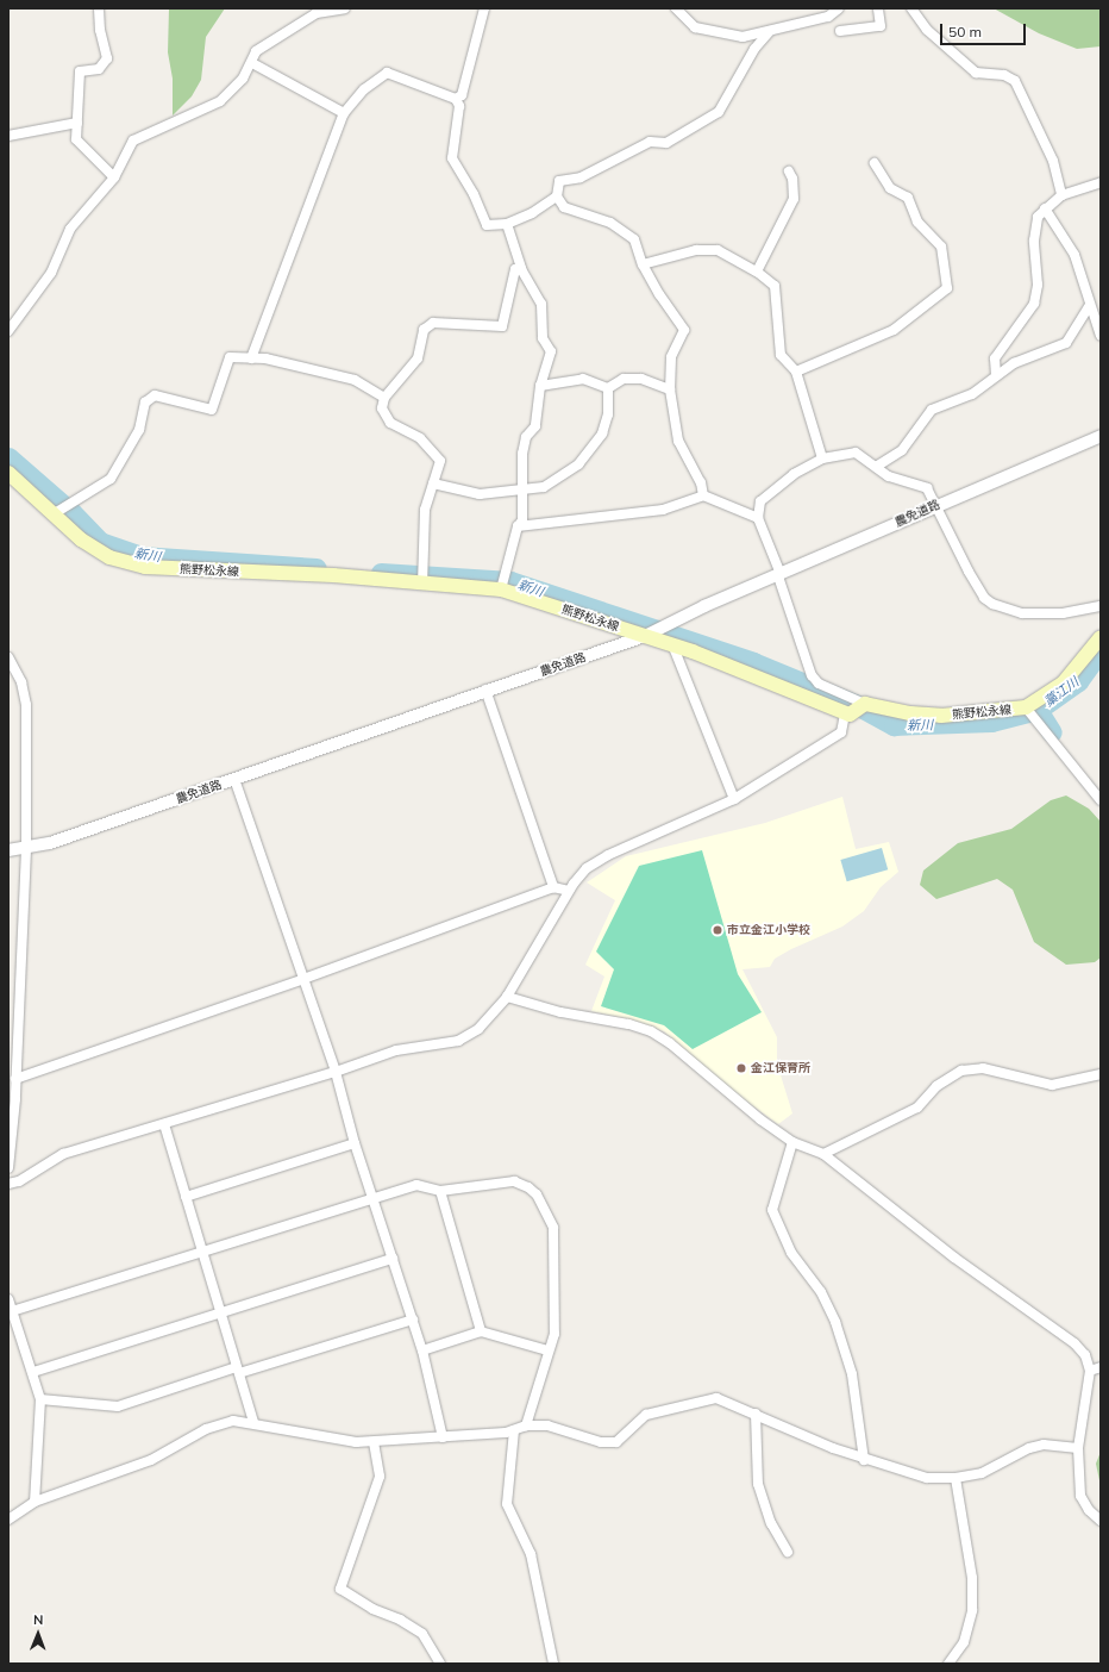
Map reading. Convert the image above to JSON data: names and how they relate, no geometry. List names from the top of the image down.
{
  "streets": {
    "main road": ["熊野松永線"],
    "street": ["農免道路"]
  },
  "crossings": [
    ["農免道路", "熊野松永線"]
  ],
  "water": ["新川", "藁江川"],
  "places": ["市立金江小学校", "金江保育所"],
  "scale_bar": "50 m",
  "north": "top"
}
